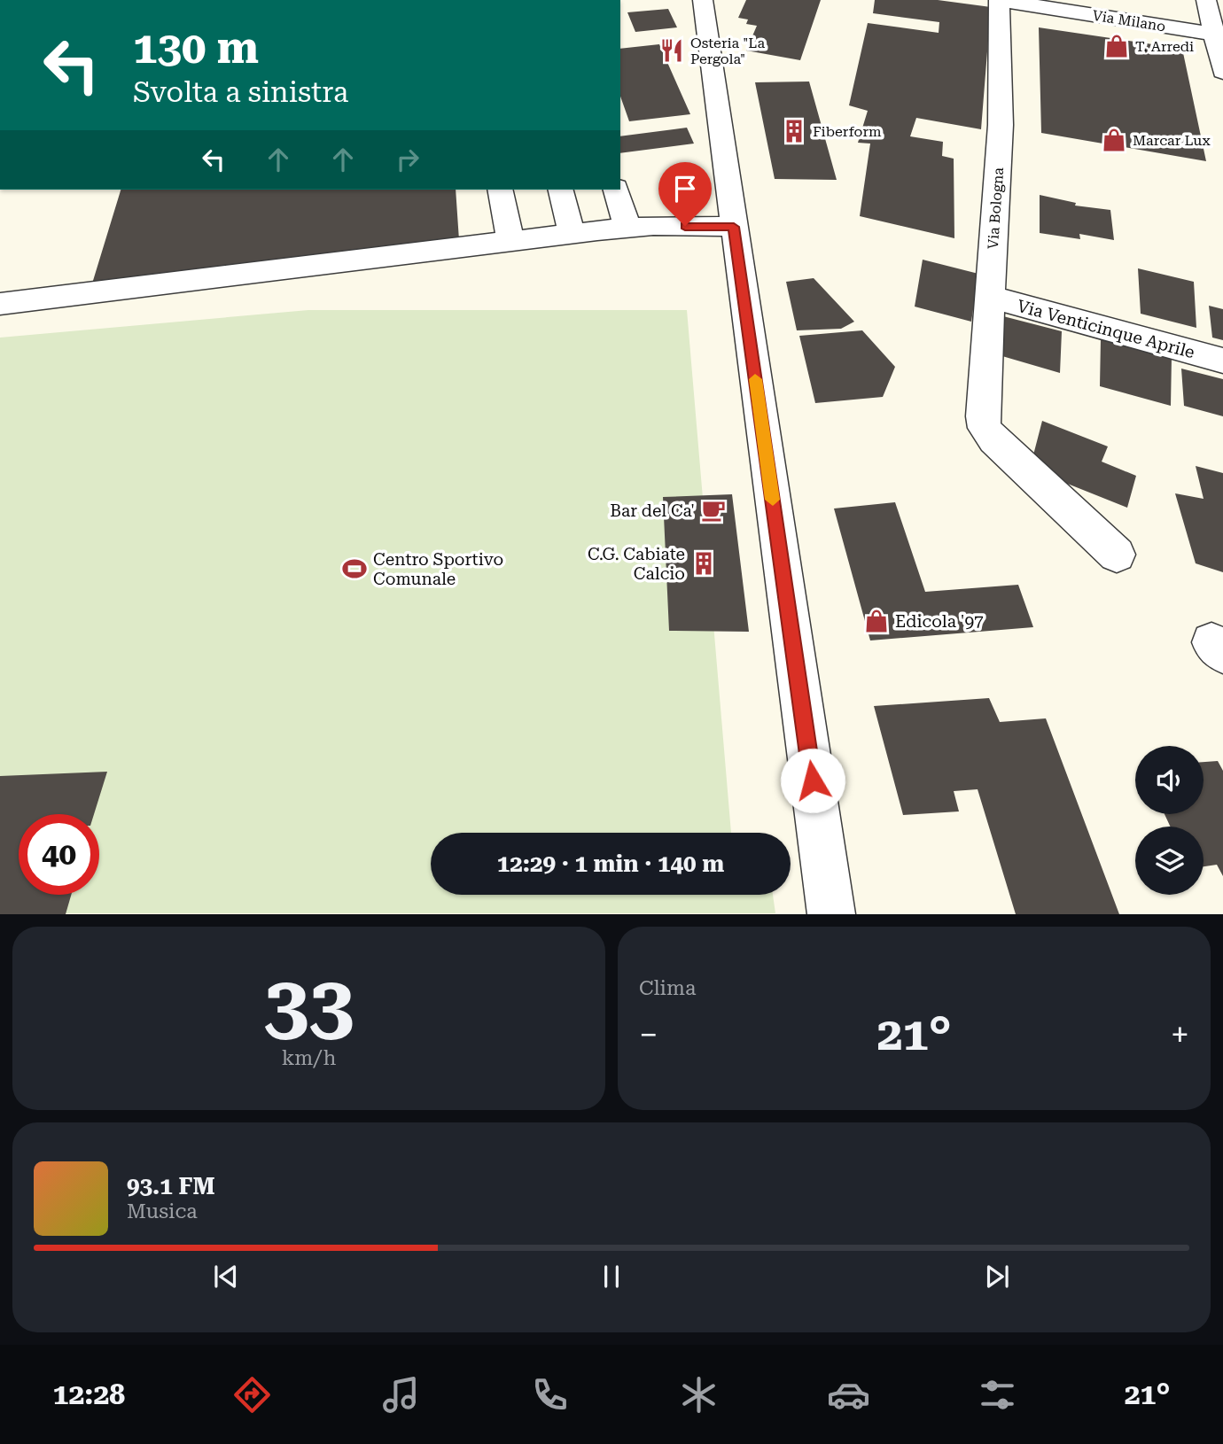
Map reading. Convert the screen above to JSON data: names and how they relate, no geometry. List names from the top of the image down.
{
  "streets": {
    "street": ["Via Milano", "Via Bologna", "Via Venticinque Aprile"]
  },
  "crossings": [
    ["Via Milano", "Via Bologna"],
    ["Via Bologna", "Via Venticinque Aprile"]
  ],
  "places": {
    "shop": ["T. Arredi", "Marcar Lux", "Edicola '97"],
    "restaurant": ["Osteria \"La Pergola\""],
    "building": ["Fiberform", "C.G. Cabiate Calcio"],
    "cafe": ["Bar del Ca'"],
    "sports": ["Centro Sportivo Comunale"]
  },
  "page": {
    "turn": ["130 m", "Svolta a sinistra"],
    "limit": "40",
    "trip": "12:29 · 1 min · 140 m",
    "tile": [
      ["33", "km/h"],
      "Clima"
    ],
    "heat": ["−", "21°", "+"],
    "song": ["93.1 FM", "Musica"],
    "tabs": ["12:28", "21°"]
  }
}
